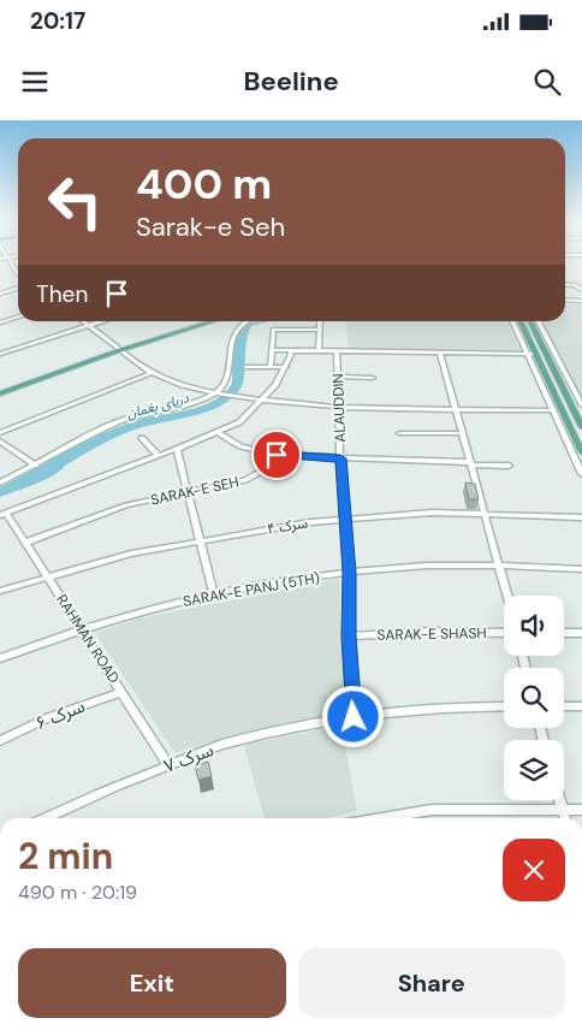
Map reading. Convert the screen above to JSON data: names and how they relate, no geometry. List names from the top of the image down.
{
  "streets": {
    "street": [
      "ALAUDDIN",
      "SARAK-E SEH",
      "سرک ۴",
      "SARAK-E PANJ (5TH)",
      "SARAK-E SHASH",
      "RAHMAN ROAD",
      "سرک ۶",
      "سرک ۷"
    ]
  },
  "crossings": [
    ["ALAUDDIN", "سرک ۴"],
    ["ALAUDDIN", "SARAK-E PANJ (5TH)"],
    ["ALAUDDIN", "SARAK-E SHASH"],
    ["ALAUDDIN", "سرک ۷"],
    ["SARAK-E SEH", "RAHMAN ROAD"],
    ["سرک ۴", "RAHMAN ROAD"],
    ["SARAK-E PANJ (5TH)", "RAHMAN ROAD"],
    ["RAHMAN ROAD", "سرک ۶"],
    ["RAHMAN ROAD", "سرک ۷"]
  ],
  "water": ["دریای پغمان"],
  "page": {
    "status": "20:17",
    "header": "Beeline",
    "turn": ["400 m", "Sarak-e Seh"],
    "then": "Then",
    "heading": ["2 min", "490 m · 20:19"],
    "buttons": ["Exit", "Share"]
  }
}
